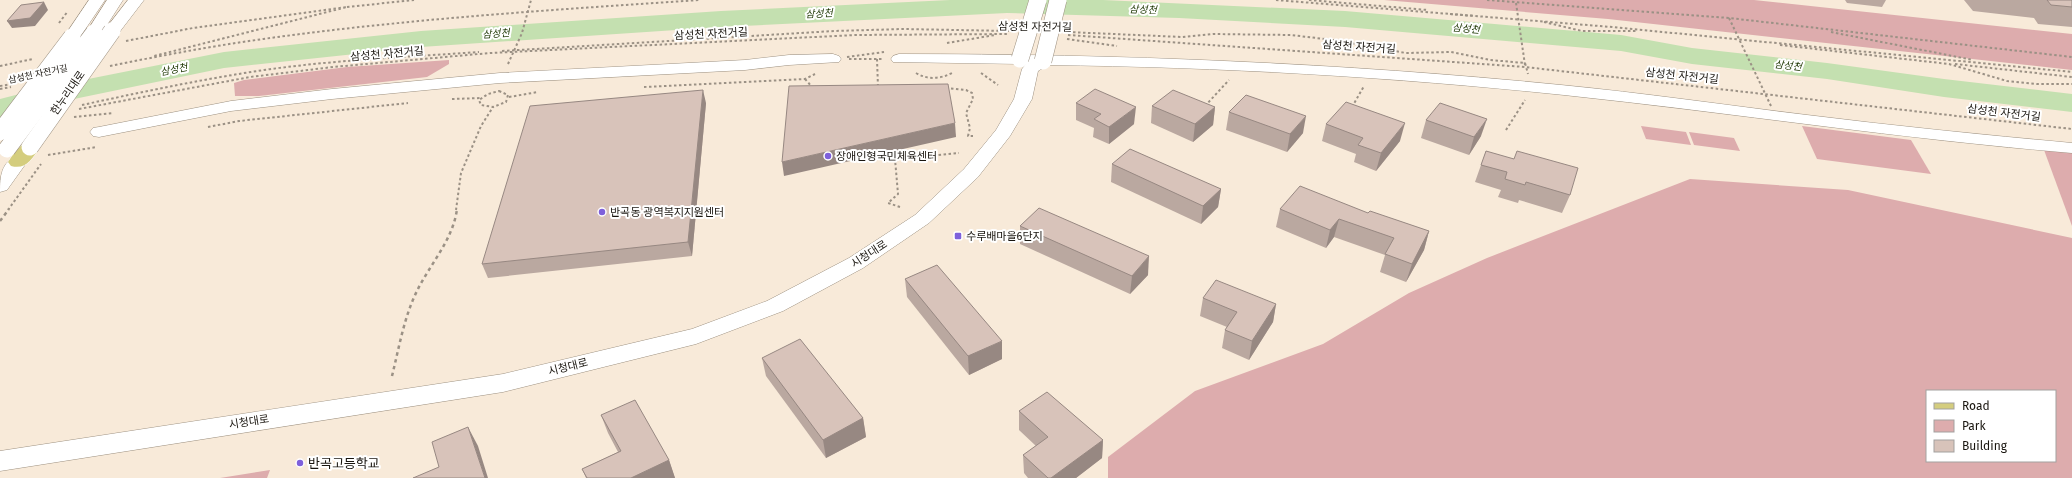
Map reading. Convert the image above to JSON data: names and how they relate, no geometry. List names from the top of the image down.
{
  "streets": {
    "main road": ["한누리대로"],
    "street": ["시청대로"],
    "path": ["삼성천 자전거길"]
  },
  "water": ["삼성천"],
  "places": {
    "other": ["장애인형국민체육센터", "반곡동 광역복지지원센터", "반곡고등학교"],
    "transit": ["수루배마을6단지"]
  },
  "legend": ["Road", "Park", "Building"]
}
